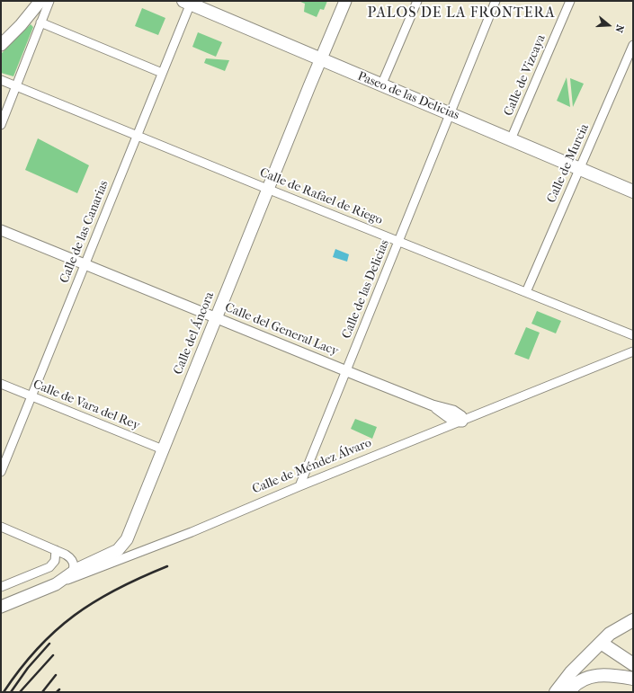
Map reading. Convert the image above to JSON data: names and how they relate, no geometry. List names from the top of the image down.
{
  "streets": {
    "main road": ["Paseo de las Delicias", "Calle del Áncora", "Calle de Méndez Álvaro"],
    "street": [
      "Calle de Vizcaya",
      "Calle de Murcia",
      "Calle de Rafael de Riego",
      "Calle de las Canarias",
      "Calle de las Delicias",
      "Calle del General Lacy",
      "Calle de Vara del Rey"
    ]
  },
  "crossings": [
    ["Calle de Vizcaya", "Paseo de las Delicias"],
    ["Paseo de las Delicias", "Calle de Murcia"],
    ["Paseo de las Delicias", "Calle de las Canarias"],
    ["Paseo de las Delicias", "Calle de las Delicias"],
    ["Paseo de las Delicias", "Calle del Áncora"],
    ["Calle de Murcia", "Calle de Rafael de Riego"],
    ["Calle de Rafael de Riego", "Calle de las Canarias"],
    ["Calle de Rafael de Riego", "Calle de las Delicias"],
    ["Calle de Rafael de Riego", "Calle del Áncora"],
    ["Calle de las Canarias", "Calle del General Lacy"],
    ["Calle de las Canarias", "Calle de Vara del Rey"],
    ["Calle de las Delicias", "Calle del General Lacy"],
    ["Calle de las Delicias", "Calle de Méndez Álvaro"],
    ["Calle del General Lacy", "Calle del Áncora"],
    ["Calle del General Lacy", "Calle de Méndez Álvaro"],
    ["Calle del Áncora", "Calle de Vara del Rey"],
    ["Calle del Áncora", "Calle de Méndez Álvaro"]
  ],
  "districts": ["PALOS DE LA FRONTERA"],
  "north": "right"
}
